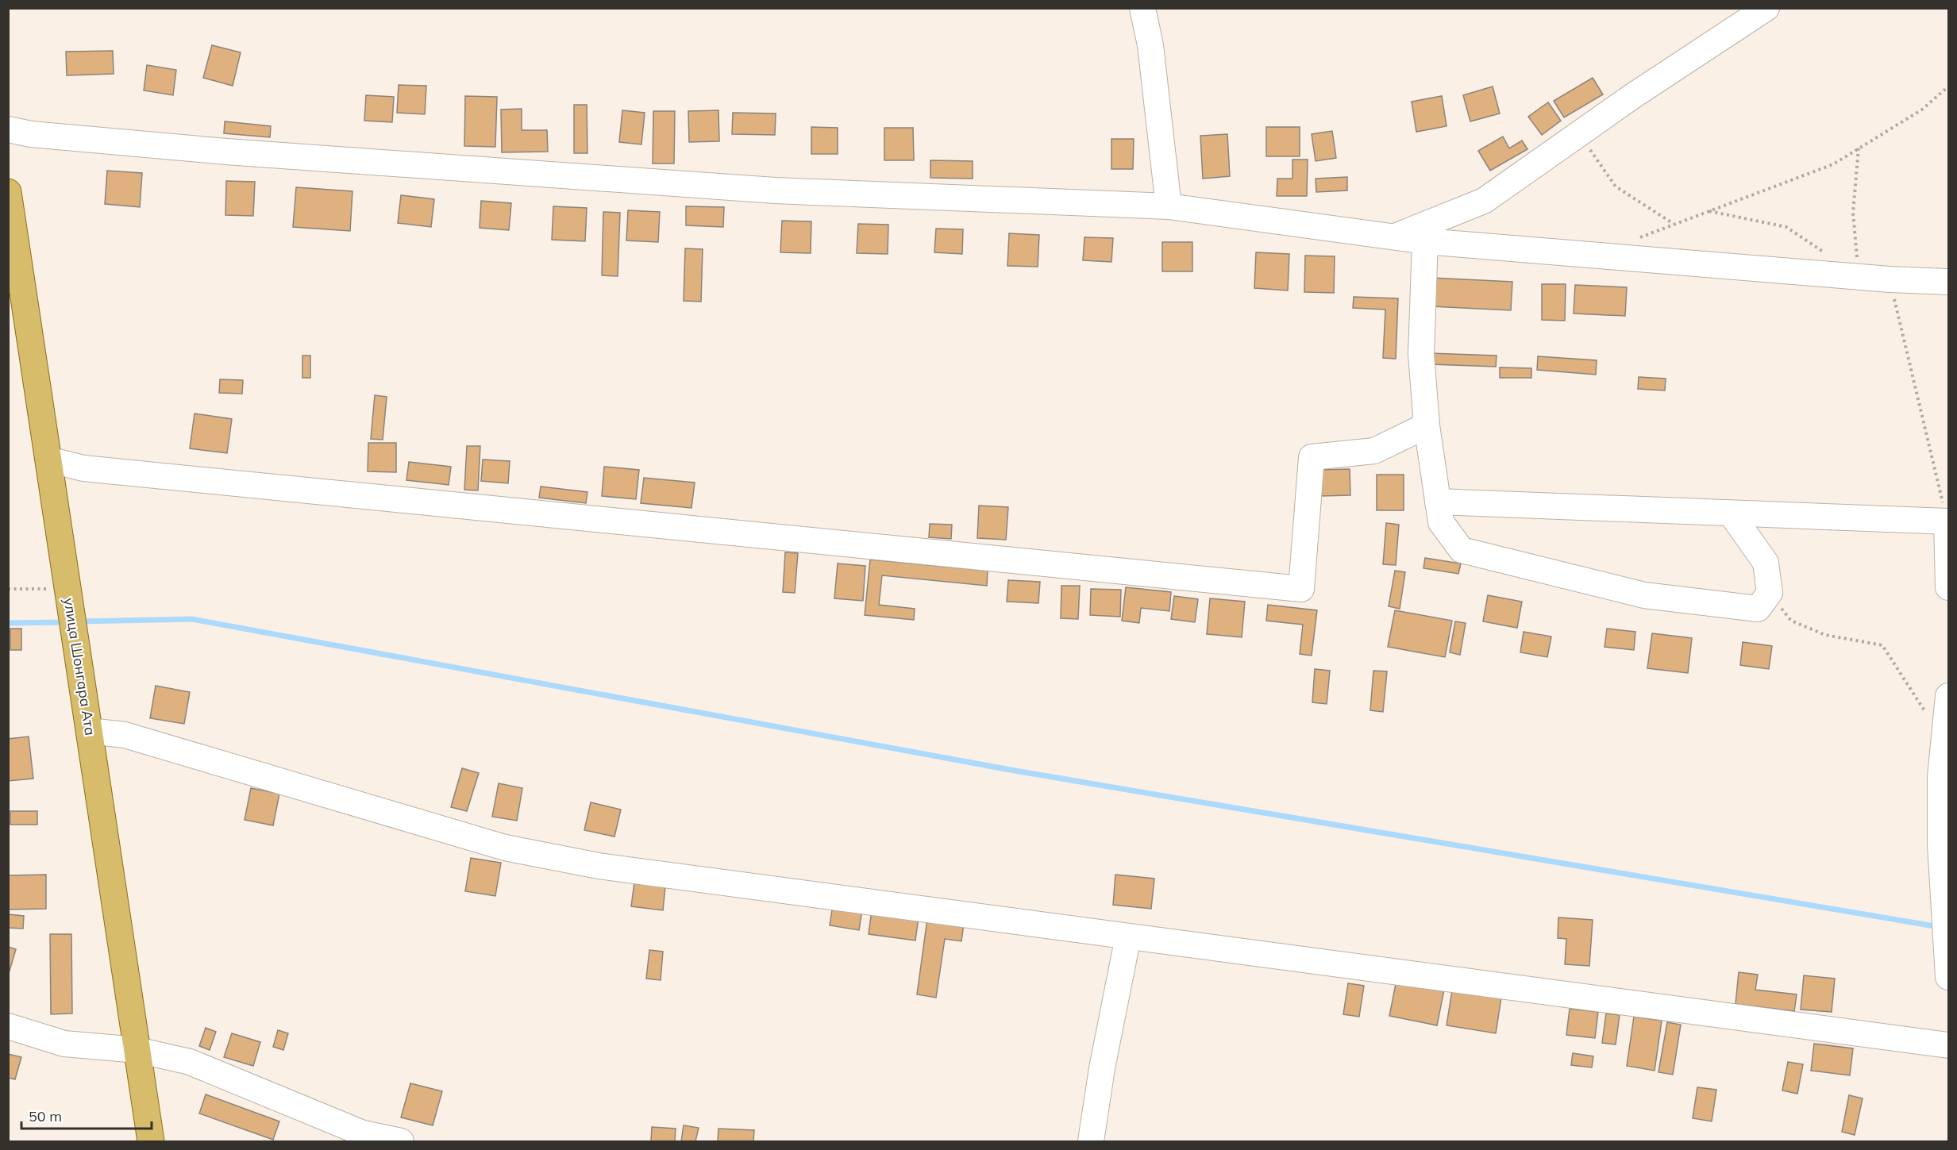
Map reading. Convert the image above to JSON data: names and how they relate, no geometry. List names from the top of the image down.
{
  "streets": {
    "main road": ["улица Шонгара Ата"]
  },
  "scale_bar": "50 m"
}
